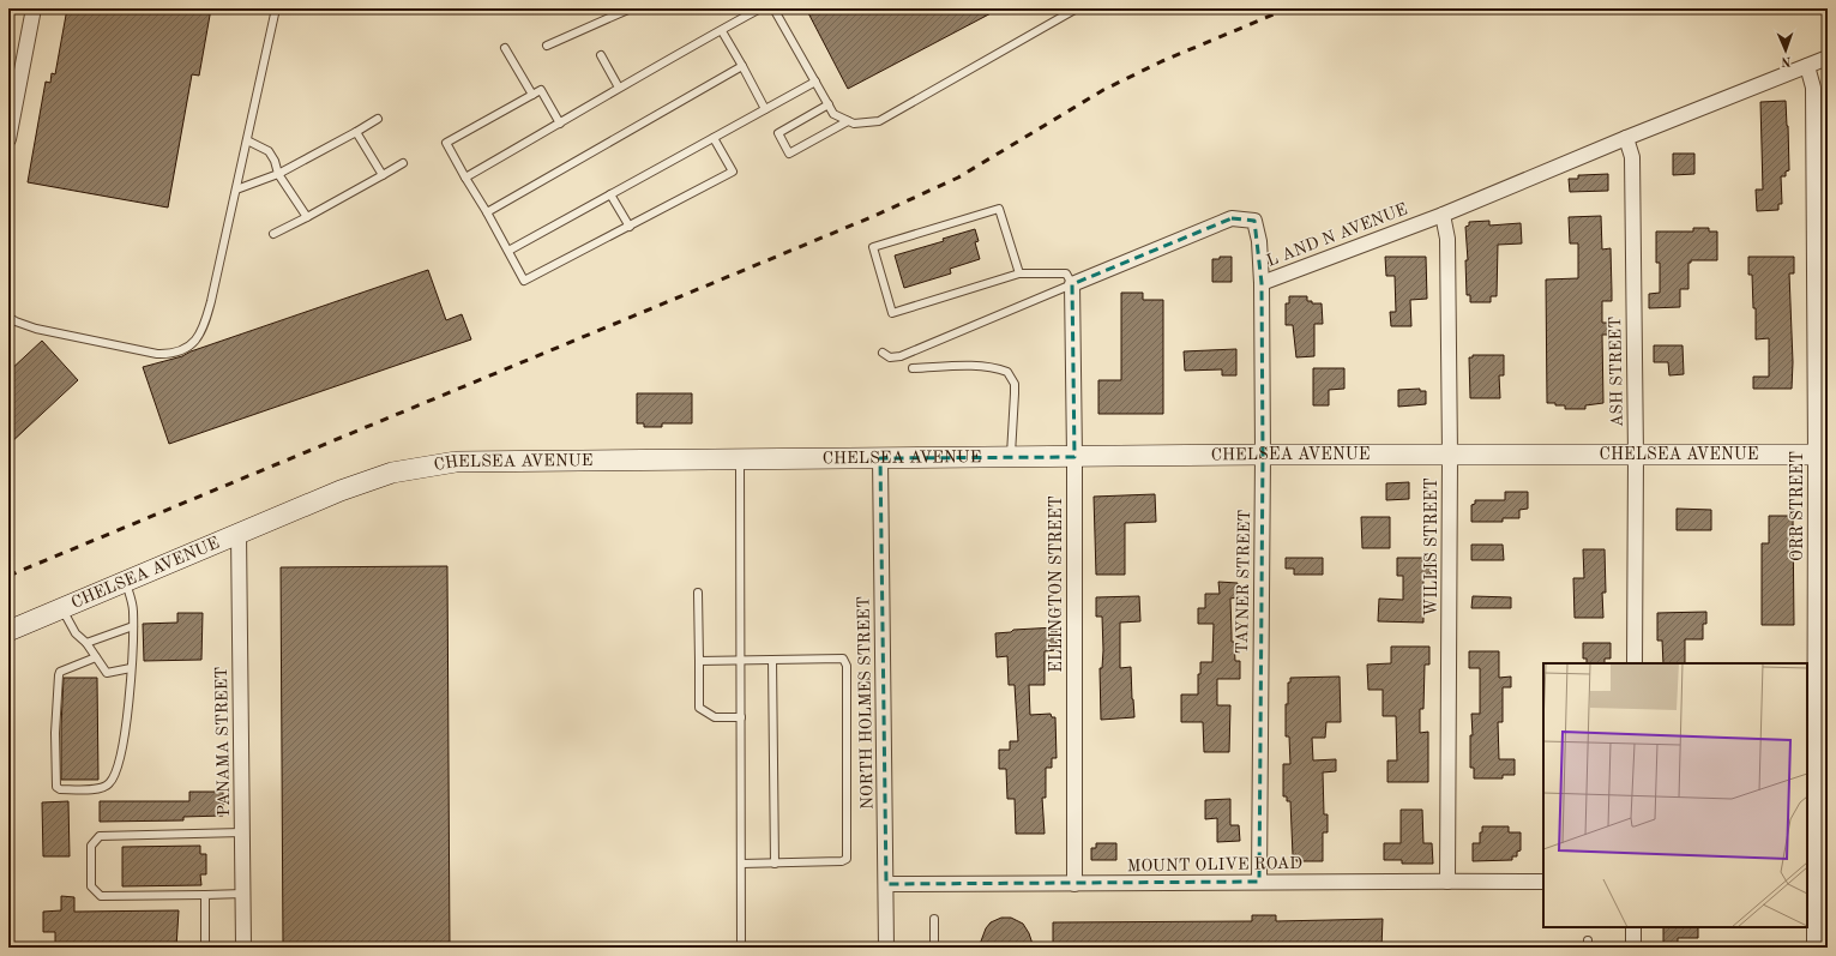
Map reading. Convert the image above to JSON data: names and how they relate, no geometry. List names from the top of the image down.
{
  "streets": {
    "main road": ["CHELSEA AVENUE"],
    "street": [
      "L AND N AVENUE",
      "ASH STREET",
      "ORR STREET",
      "WILLIS STREET",
      "TAYNER STREET",
      "ELLINGTON STREET",
      "NORTH HOLMES STREET",
      "PANAMA STREET",
      "MOUNT OLIVE ROAD"
    ]
  },
  "crossings": [
    ["L AND N AVENUE", "ASH STREET"],
    ["L AND N AVENUE", "ORR STREET"],
    ["L AND N AVENUE", "WILLIS STREET"],
    ["L AND N AVENUE", "TAYNER STREET"],
    ["L AND N AVENUE", "ELLINGTON STREET"],
    ["ASH STREET", "CHELSEA AVENUE"],
    ["CHELSEA AVENUE", "ORR STREET"],
    ["CHELSEA AVENUE", "WILLIS STREET"],
    ["CHELSEA AVENUE", "TAYNER STREET"],
    ["CHELSEA AVENUE", "ELLINGTON STREET"],
    ["CHELSEA AVENUE", "NORTH HOLMES STREET"],
    ["CHELSEA AVENUE", "PANAMA STREET"],
    ["WILLIS STREET", "MOUNT OLIVE ROAD"],
    ["TAYNER STREET", "MOUNT OLIVE ROAD"],
    ["ELLINGTON STREET", "MOUNT OLIVE ROAD"],
    ["NORTH HOLMES STREET", "MOUNT OLIVE ROAD"]
  ],
  "north": "bottom"
}
